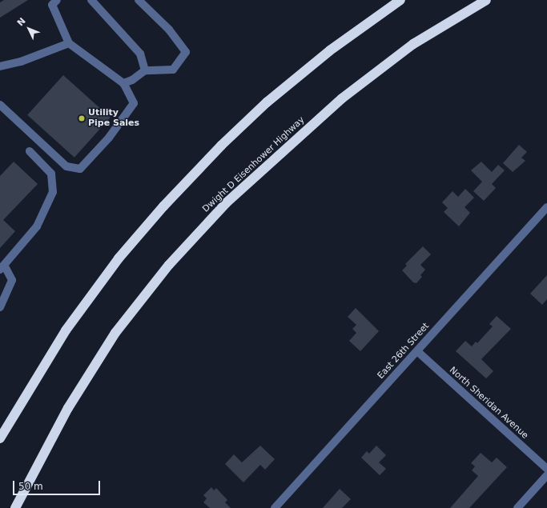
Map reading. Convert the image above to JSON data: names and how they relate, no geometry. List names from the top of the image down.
{
  "streets": {
    "highway": ["Dwight D Eisenhower Highway"],
    "street": ["East 26th Street", "North Sheridan Avenue"]
  },
  "crossings": [
    ["East 26th Street", "North Sheridan Avenue"]
  ],
  "places": ["Utility Pipe Sales"],
  "scale_bar": "50 m",
  "north": "top left"
}
